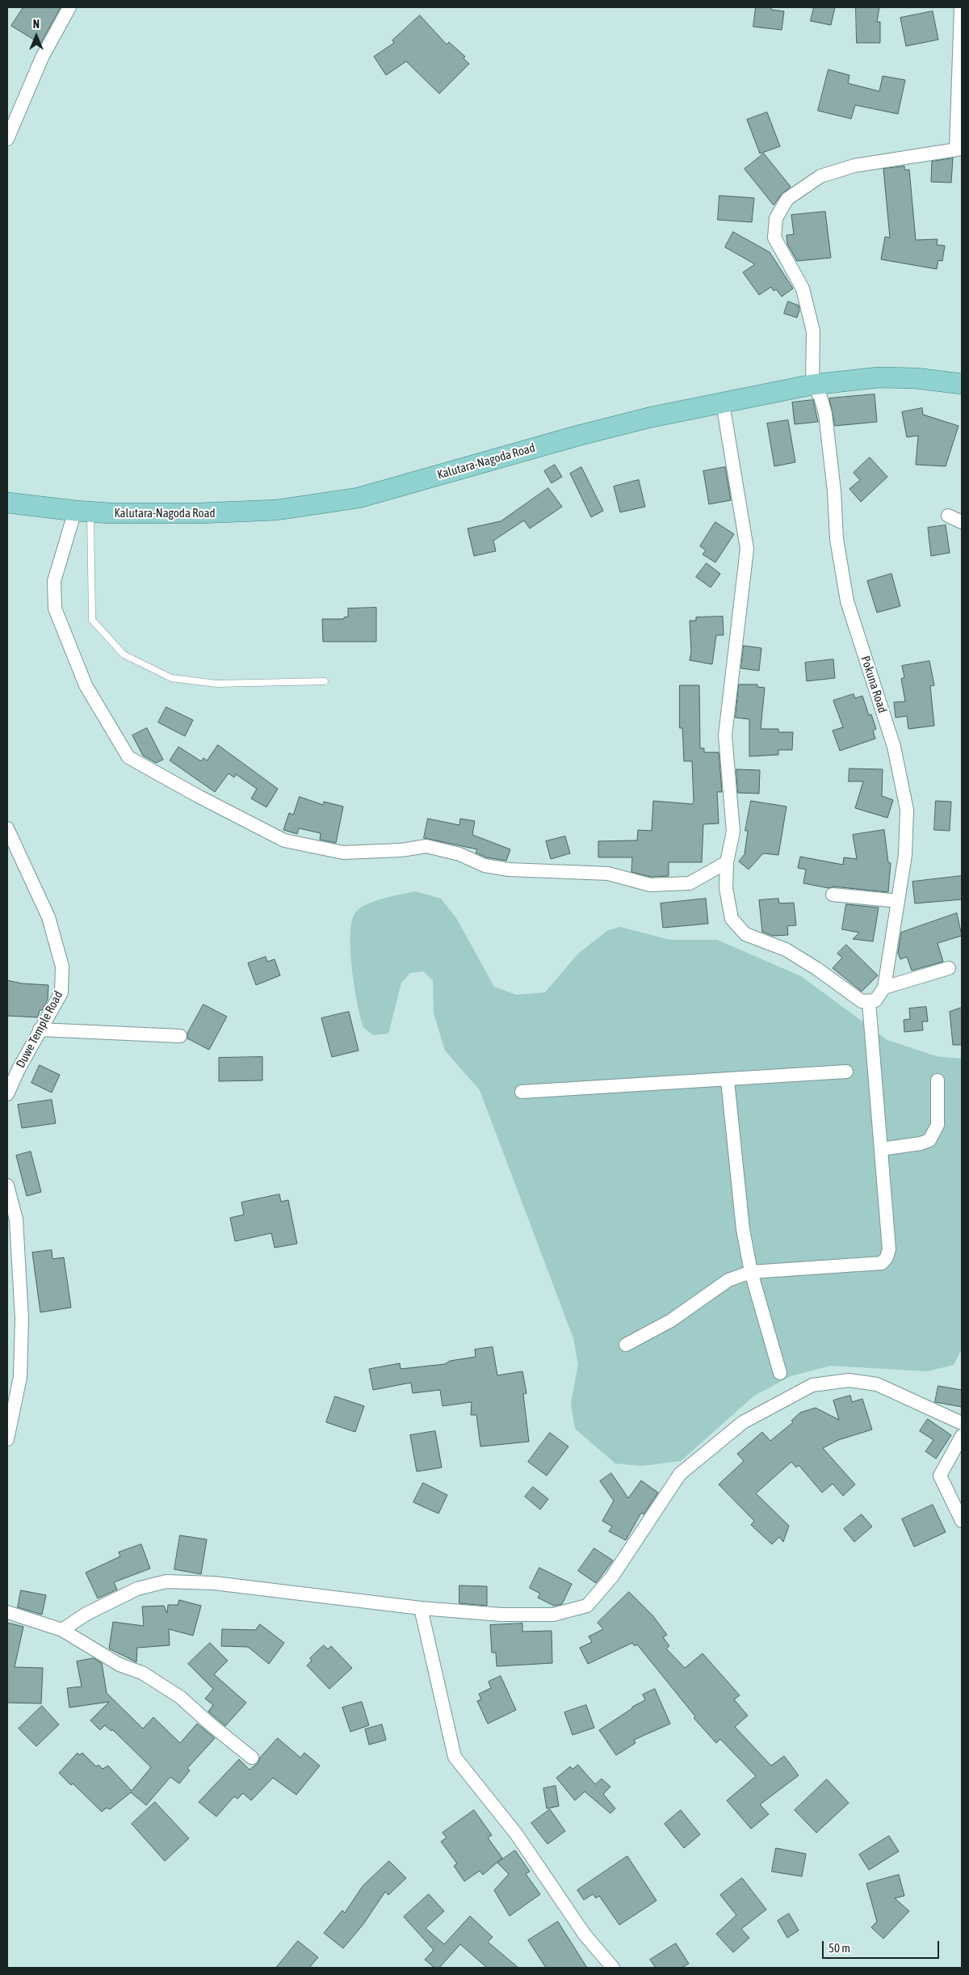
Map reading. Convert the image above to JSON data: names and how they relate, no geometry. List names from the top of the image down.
{
  "streets": {
    "main road": ["Kalutara-Nagoda Road"],
    "street": ["Pokuna Road", "Duwe Temple Road"]
  },
  "crossings": [
    ["Kalutara-Nagoda Road", "Pokuna Road"]
  ],
  "scale_bar": "50 m",
  "north": "top"
}
